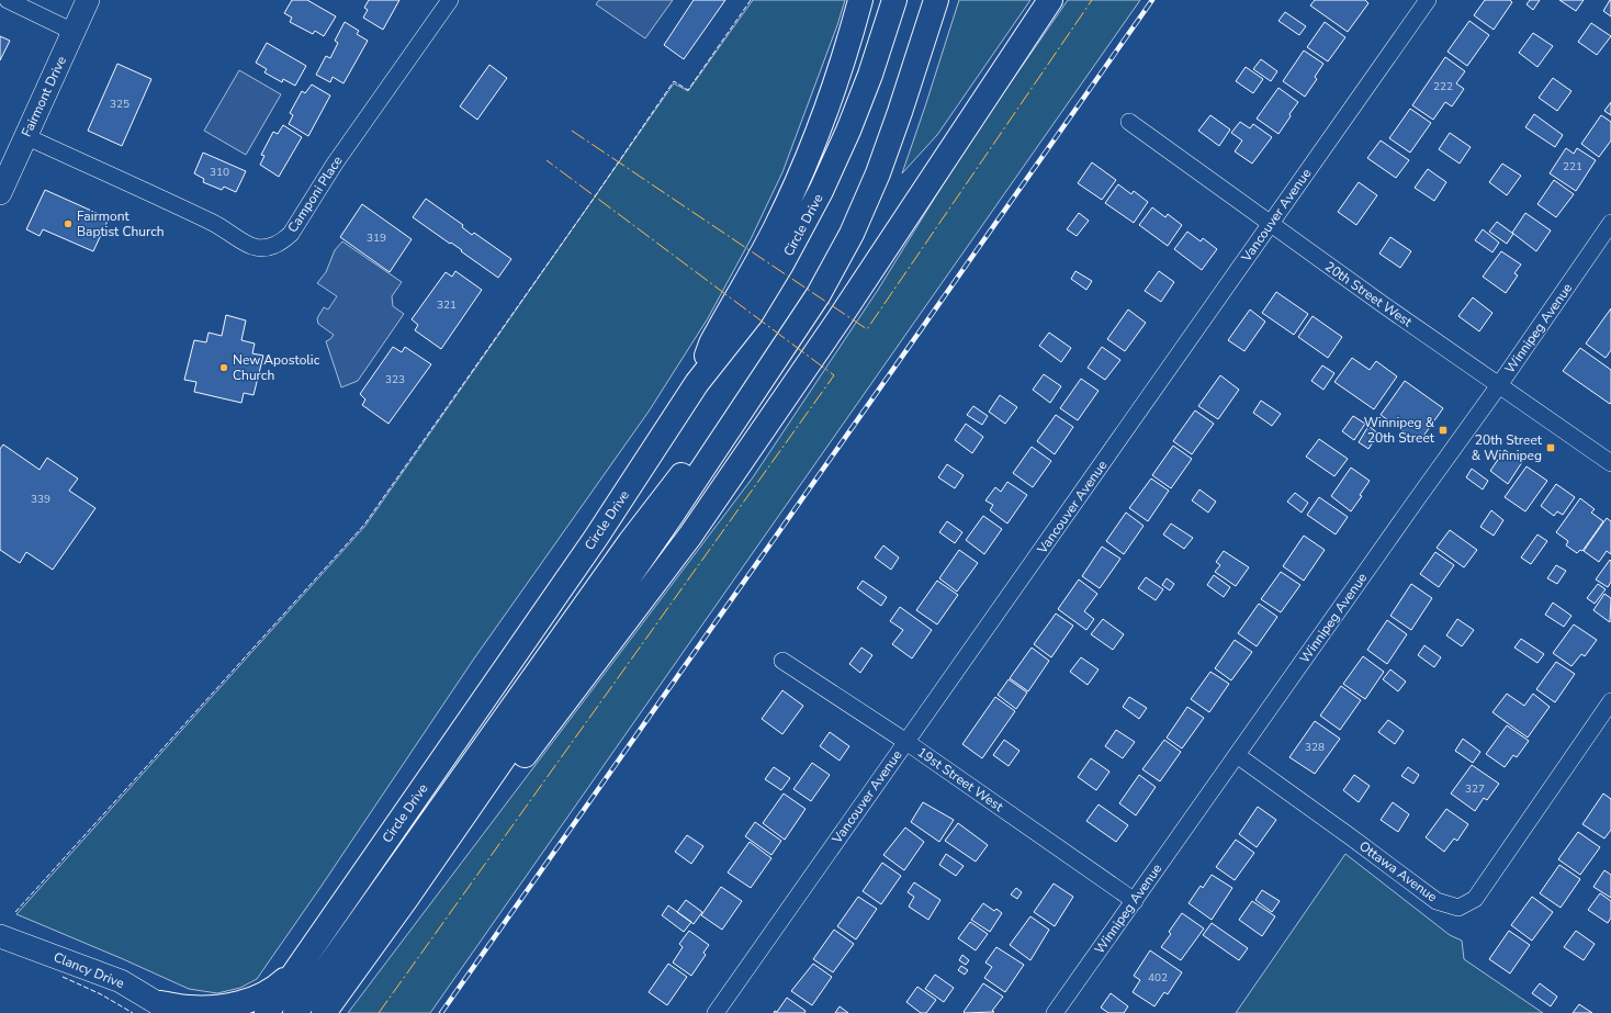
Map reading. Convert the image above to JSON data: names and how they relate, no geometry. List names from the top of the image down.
{
  "streets": {
    "highway": ["Circle Drive"],
    "street": [
      "Fairmont Drive",
      "Camponi Place",
      "Vancouver Avenue",
      "20th Street West",
      "Winnipeg Avenue",
      "19st Street West",
      "Ottawa Avenue",
      "Clancy Drive"
    ]
  },
  "crossings": [
    ["Fairmont Drive", "Camponi Place"],
    ["Vancouver Avenue", "20th Street West"],
    ["Vancouver Avenue", "19st Street West"],
    ["20th Street West", "Winnipeg Avenue"],
    ["Winnipeg Avenue", "19st Street West"],
    ["Winnipeg Avenue", "Ottawa Avenue"]
  ],
  "places": {
    "other": ["Fairmont Baptist Church", "New Apostolic Church"],
    "transit": ["Winnipeg & 20th Street", "20th Street & Winnipeg"]
  },
  "house_numbers": [
    "222",
    "325",
    "221",
    "310",
    "319",
    "321",
    "323",
    "339",
    "328",
    "327",
    "402"
  ]
}
